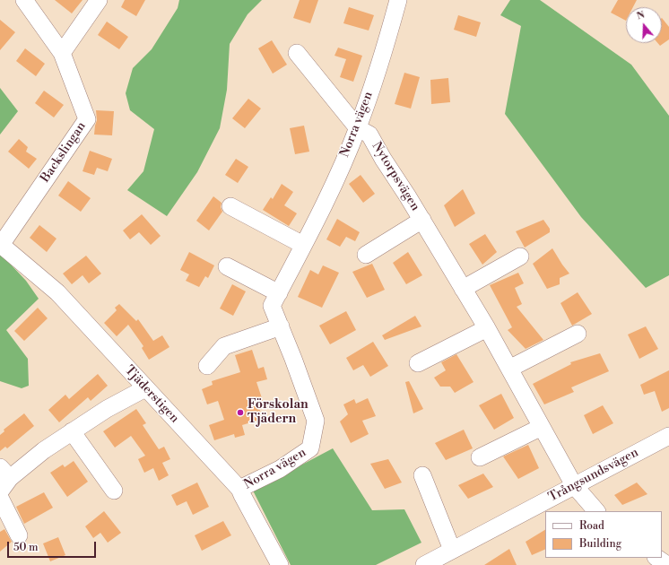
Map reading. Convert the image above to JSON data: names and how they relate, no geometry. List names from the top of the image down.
{
  "streets": {
    "street": [
      "Norra vägen",
      "Backslingan",
      "Nytorpsvägen",
      "Tjäderstigen",
      "Trångsundsvägen"
    ]
  },
  "crossings": [
    ["Norra vägen", "Nytorpsvägen"],
    ["Norra vägen", "Tjäderstigen"],
    ["Backslingan", "Tjäderstigen"],
    ["Nytorpsvägen", "Trångsundsvägen"]
  ],
  "places": ["Förskolan Tjädern"],
  "legend": ["Road", "Building"],
  "scale_bar": "50 m",
  "north": "top"
}
